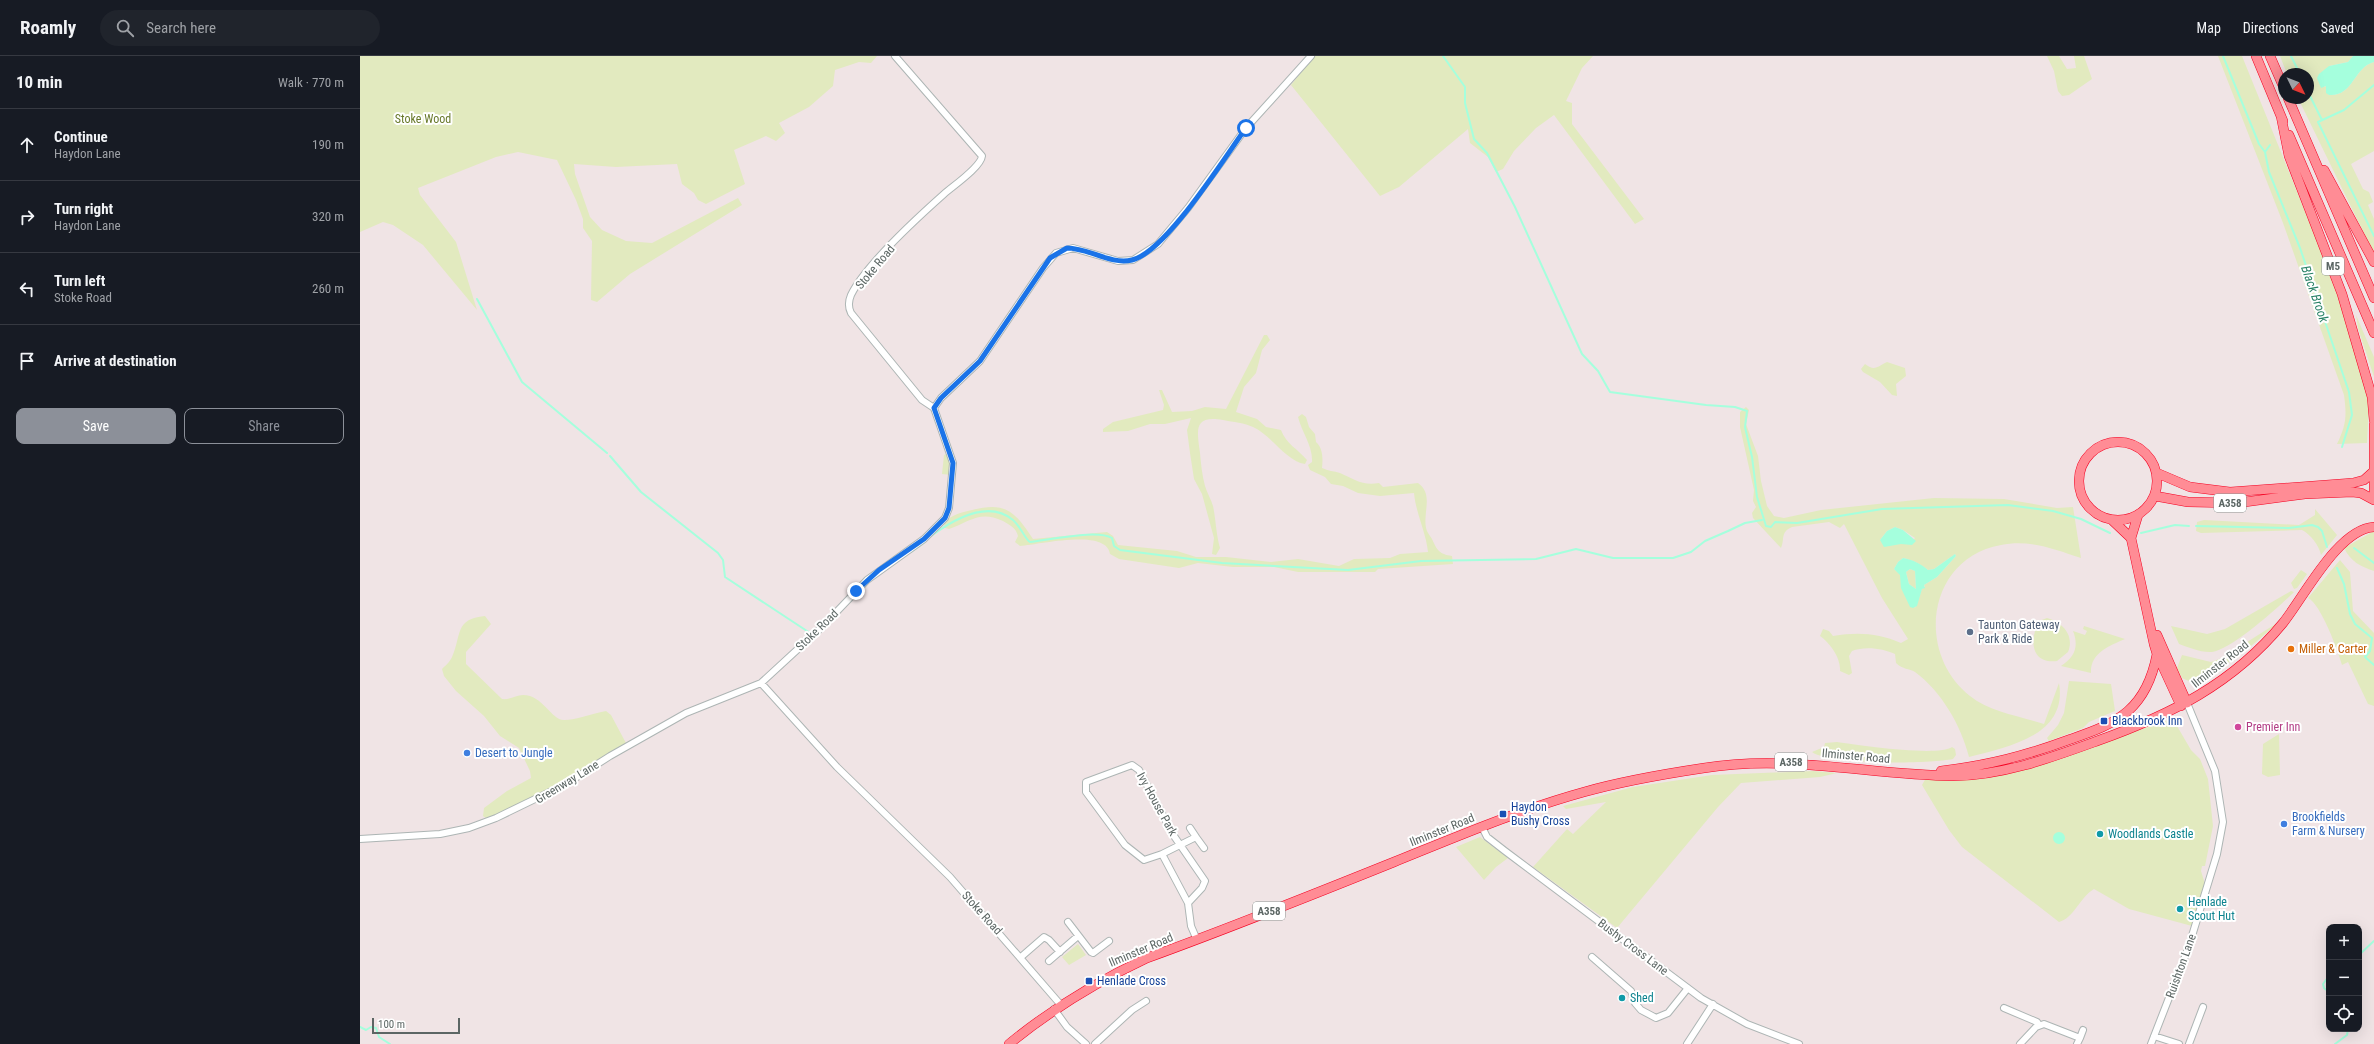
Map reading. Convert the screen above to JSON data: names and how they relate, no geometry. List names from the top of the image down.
{
  "streets": {
    "highway": ["M5", "A358", "Ilminster Road"],
    "street": [
      "Stoke Road",
      "Greenway Lane",
      "Ivy House Park",
      "Bushy Cross Lane",
      "Ruishton Lane"
    ]
  },
  "crossings": [
    ["Stoke Road", "Ilminster Road"],
    ["Stoke Road", "Greenway Lane"],
    ["A358", "Ilminster Road"],
    ["A358", "Ruishton Lane"],
    ["Ilminster Road", "Ivy House Park"],
    ["Ilminster Road", "Bushy Cross Lane"],
    ["Ilminster Road", "Ruishton Lane"]
  ],
  "water": ["Black Brook"],
  "parks": ["Stoke Wood"],
  "places": {
    "other": [
      "Taunton Gateway Park & Ride",
      "Miller & Carter",
      "Premier Inn",
      "Desert to Jungle",
      "Brookfields Farm & Nursery",
      "Woodlands Castle",
      "Henlade Scout Hut",
      "Shed"
    ],
    "transit": ["Blackbrook Inn", "Haydon Bushy Cross", "Henlade Cross"]
  },
  "scale_bar": "100 m",
  "north": "bottom right",
  "page": {
    "header": "Roamly",
    "search": "Search here",
    "nav": ["Map", "Directions", "Saved"],
    "heading": ["10 min", "Walk · 770 m"],
    "list": [
      ["Continue", "Haydon Lane", "190 m"],
      ["Turn right", "Haydon Lane", "320 m"],
      ["Turn left", "Stoke Road", "260 m"],
      "Arrive at destination"
    ],
    "buttons": ["Save", "Share"],
    "map_buttons": ["+", "−"],
    "scale": "100 m"
  }
}
